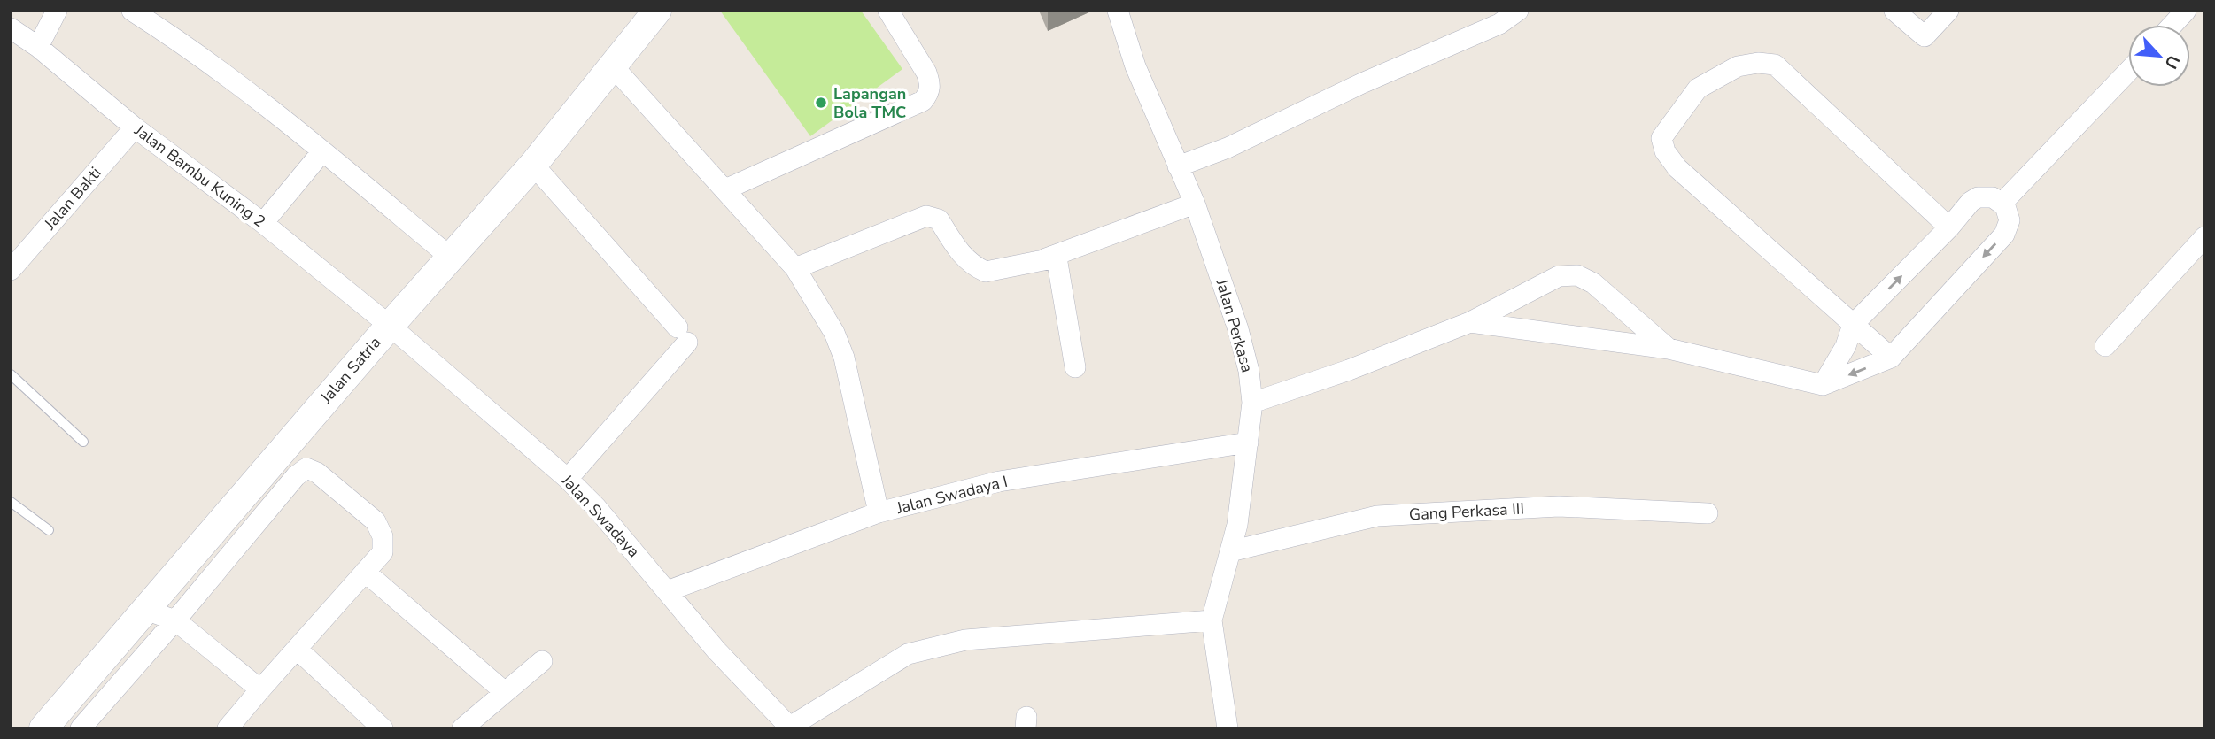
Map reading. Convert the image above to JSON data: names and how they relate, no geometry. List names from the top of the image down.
{
  "streets": {
    "street": [
      "Jalan Bambu Kuning 2",
      "Jalan Bakti",
      "Jalan Perkasa",
      "Jalan Satria",
      "Jalan Swadaya I",
      "Gang Perkasa III",
      "Jalan Swadaya"
    ]
  },
  "crossings": [
    ["Jalan Bambu Kuning 2", "Jalan Bakti"],
    ["Jalan Bambu Kuning 2", "Jalan Satria"],
    ["Jalan Bambu Kuning 2", "Jalan Swadaya"],
    ["Jalan Perkasa", "Jalan Swadaya I"],
    ["Jalan Perkasa", "Gang Perkasa III"],
    ["Jalan Satria", "Jalan Swadaya"],
    ["Jalan Swadaya I", "Jalan Swadaya"]
  ],
  "places": ["Lapangan Bola TMC"],
  "north": "bottom right"
}
